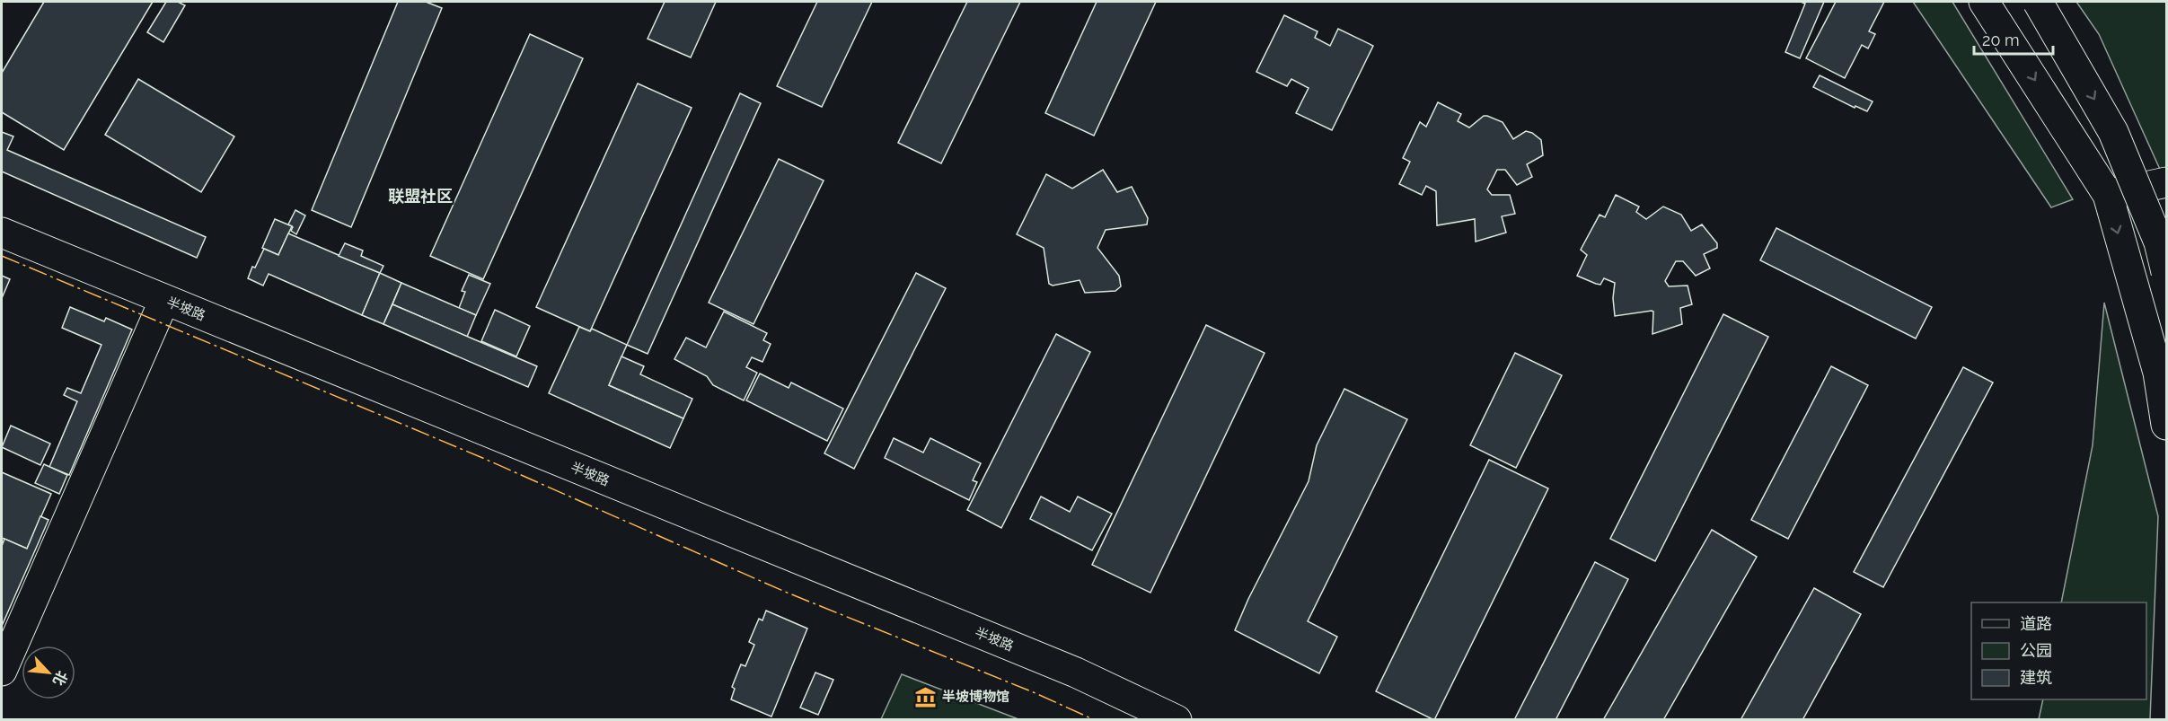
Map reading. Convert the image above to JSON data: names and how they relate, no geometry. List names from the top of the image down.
{
  "streets": {
    "main road": ["半坡路"]
  },
  "districts": ["联盟社区"],
  "places": {
    "museum": ["半坡博物馆"]
  },
  "legend": ["道路", "公园", "建筑"],
  "scale_bar": "20 m",
  "north": "bottom right"
}
